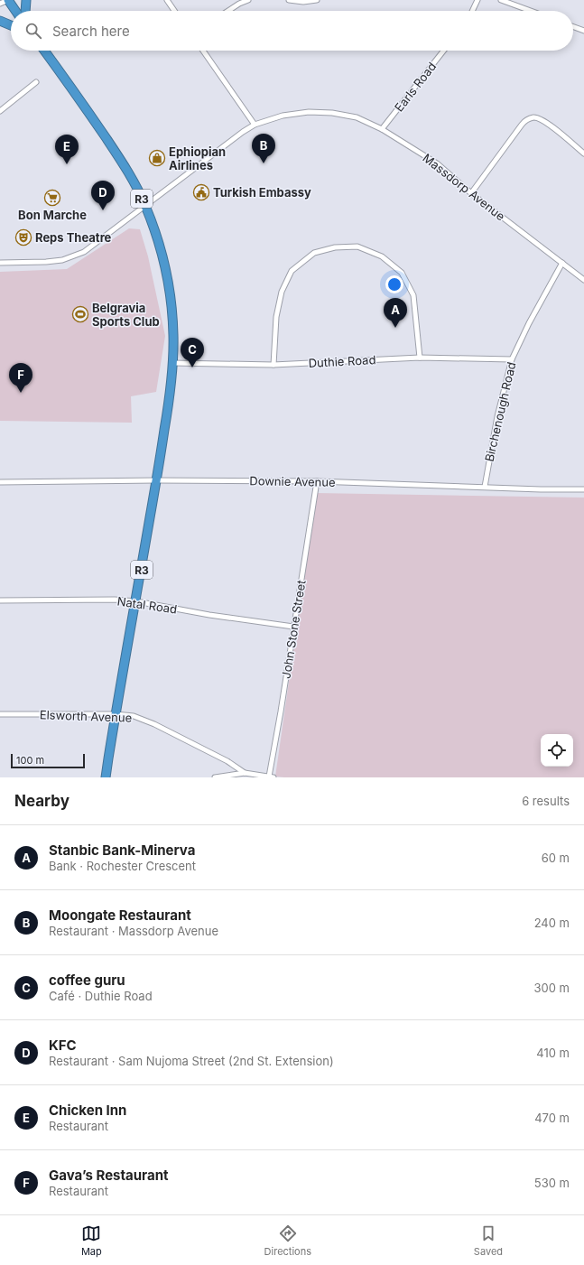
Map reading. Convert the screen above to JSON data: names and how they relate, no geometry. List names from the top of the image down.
{
  "streets": {
    "highway": ["R3"],
    "street": [
      "Earls Road",
      "Massdorp Avenue",
      "Duthie Road",
      "Birchenough Road",
      "Downie Avenue",
      "Natal Road",
      "John Stone Street",
      "Elsworth Avenue"
    ]
  },
  "crossings": [
    ["Earls Road", "Massdorp Avenue"],
    ["Massdorp Avenue", "R3"],
    ["Massdorp Avenue", "Birchenough Road"],
    ["R3", "Duthie Road"],
    ["R3", "Downie Avenue"],
    ["R3", "Natal Road"],
    ["R3", "Elsworth Avenue"],
    ["Duthie Road", "Birchenough Road"],
    ["Birchenough Road", "Downie Avenue"],
    ["Downie Avenue", "John Stone Street"],
    ["Natal Road", "John Stone Street"]
  ],
  "places": {
    "shop": ["Ephiopian Airlines"],
    "public building": ["Turkish Embassy"],
    "supermarket": ["Bon Marche"],
    "theatre": ["Reps Theatre"],
    "sports": ["Belgravia Sports Club"]
  },
  "scale_bar": "100 m",
  "page": {
    "search": "Search here",
    "pins": [
      "B",
      "E",
      "D",
      "A",
      "C",
      "F"
    ],
    "scale": "100 m",
    "heading": ["Nearby", "6 results"],
    "list": [
      {
        "mark": "A",
        "name": "Stanbic Bank-Minerva",
        "note": "Bank · Rochester Crescent",
        "value": "60 m"
      },
      {
        "mark": "B",
        "name": "Moongate Restaurant",
        "note": "Restaurant · Massdorp Avenue",
        "value": "240 m"
      },
      {
        "mark": "C",
        "name": "coffee guru",
        "note": "Café · Duthie Road",
        "value": "300 m"
      },
      {
        "mark": "D",
        "name": "KFC",
        "note": "Restaurant · Sam Nujoma Street (2nd St. Extension)",
        "value": "410 m"
      },
      {
        "mark": "E",
        "name": "Chicken Inn",
        "note": "Restaurant",
        "value": "470 m"
      },
      {
        "mark": "F",
        "name": "Gava’s Restaurant",
        "note": "Restaurant",
        "value": "530 m"
      }
    ],
    "nav": ["Map", "Directions", "Saved"]
  }
}
